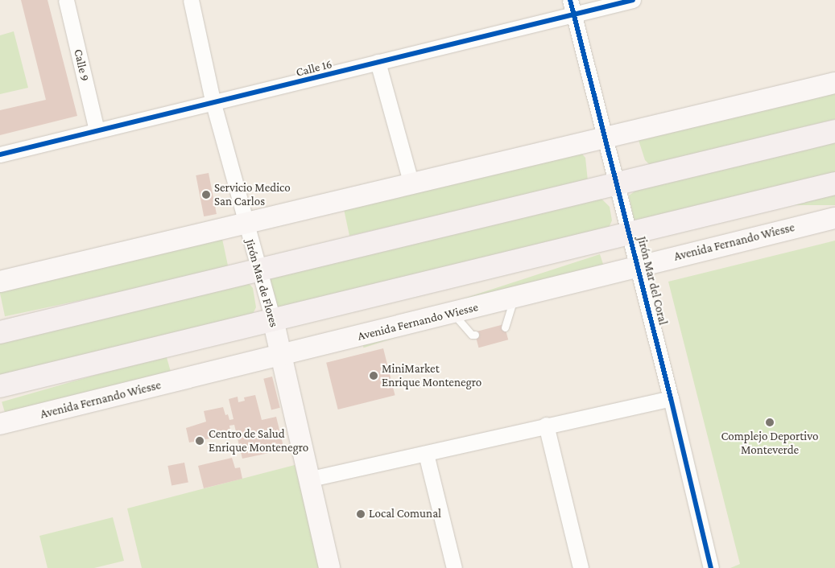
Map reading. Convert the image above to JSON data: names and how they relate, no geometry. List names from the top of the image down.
{
  "streets": {
    "main road": ["Avenida Fernando Wiesse", "Jirón Mar de Flores"],
    "street": ["Calle 9", "Calle 16", "Jirón Mar del Coral"]
  },
  "crossings": [
    ["Calle 9", "Calle 16"],
    ["Calle 16", "Jirón Mar del Coral"],
    ["Calle 16", "Jirón Mar de Flores"],
    ["Avenida Fernando Wiesse", "Jirón Mar del Coral"],
    ["Avenida Fernando Wiesse", "Jirón Mar de Flores"]
  ],
  "places": [
    "Servicio Medico San Carlos",
    "MiniMarket Enrique Montenegro",
    "Complejo Deportivo Monteverde",
    "Centro de Salud Enrique Montenegro",
    "Local Comunal"
  ]
}
